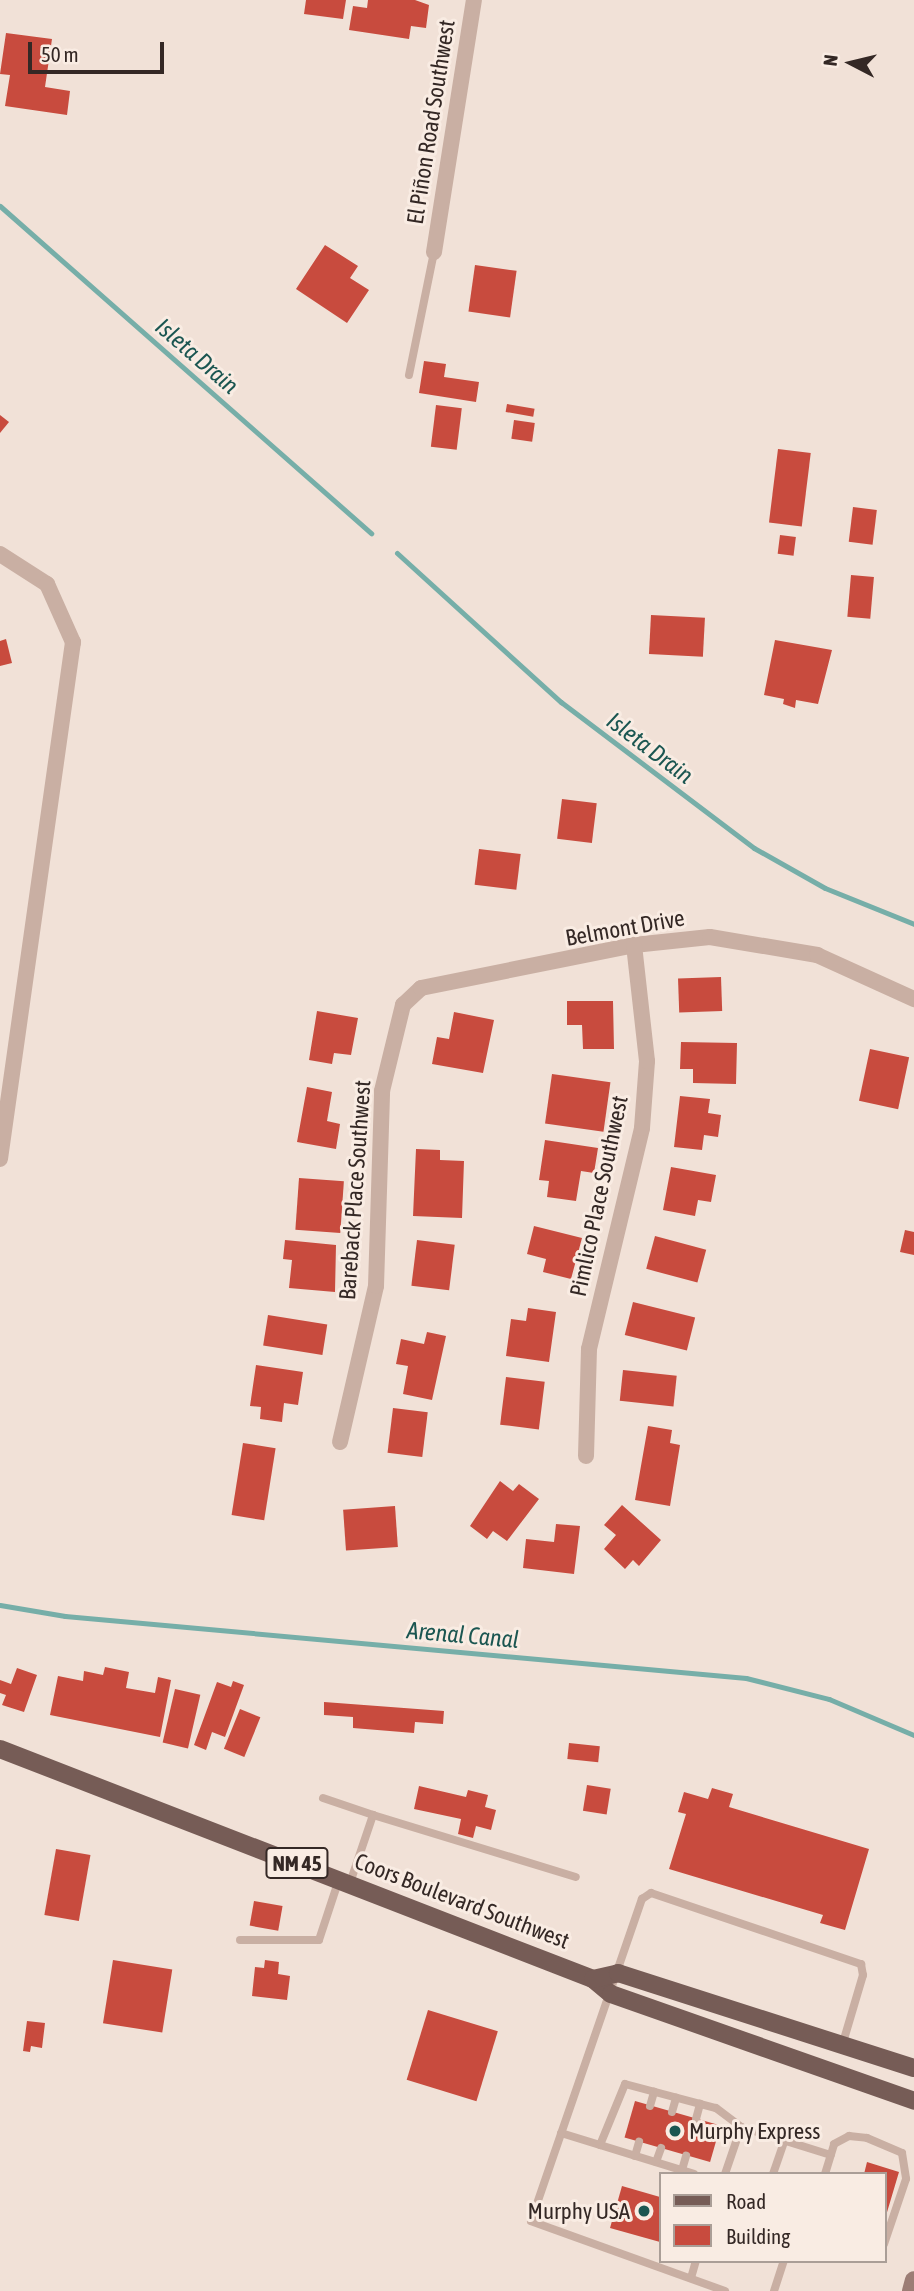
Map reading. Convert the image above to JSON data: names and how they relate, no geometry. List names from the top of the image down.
{
  "streets": {
    "main road": ["NM 45", "Coors Boulevard Southwest"],
    "street": [
      "El Piñon Road Southwest",
      "Belmont Drive",
      "Bareback Place Southwest",
      "Pimlico Place Southwest"
    ]
  },
  "crossings": [
    ["Belmont Drive", "Bareback Place Southwest"],
    ["Belmont Drive", "Pimlico Place Southwest"]
  ],
  "water": ["Isleta Drain", "Arenal Canal"],
  "places": ["Murphy Express", "Murphy USA"],
  "legend": ["Road", "Building"],
  "scale_bar": "50 m",
  "north": "left"
}
